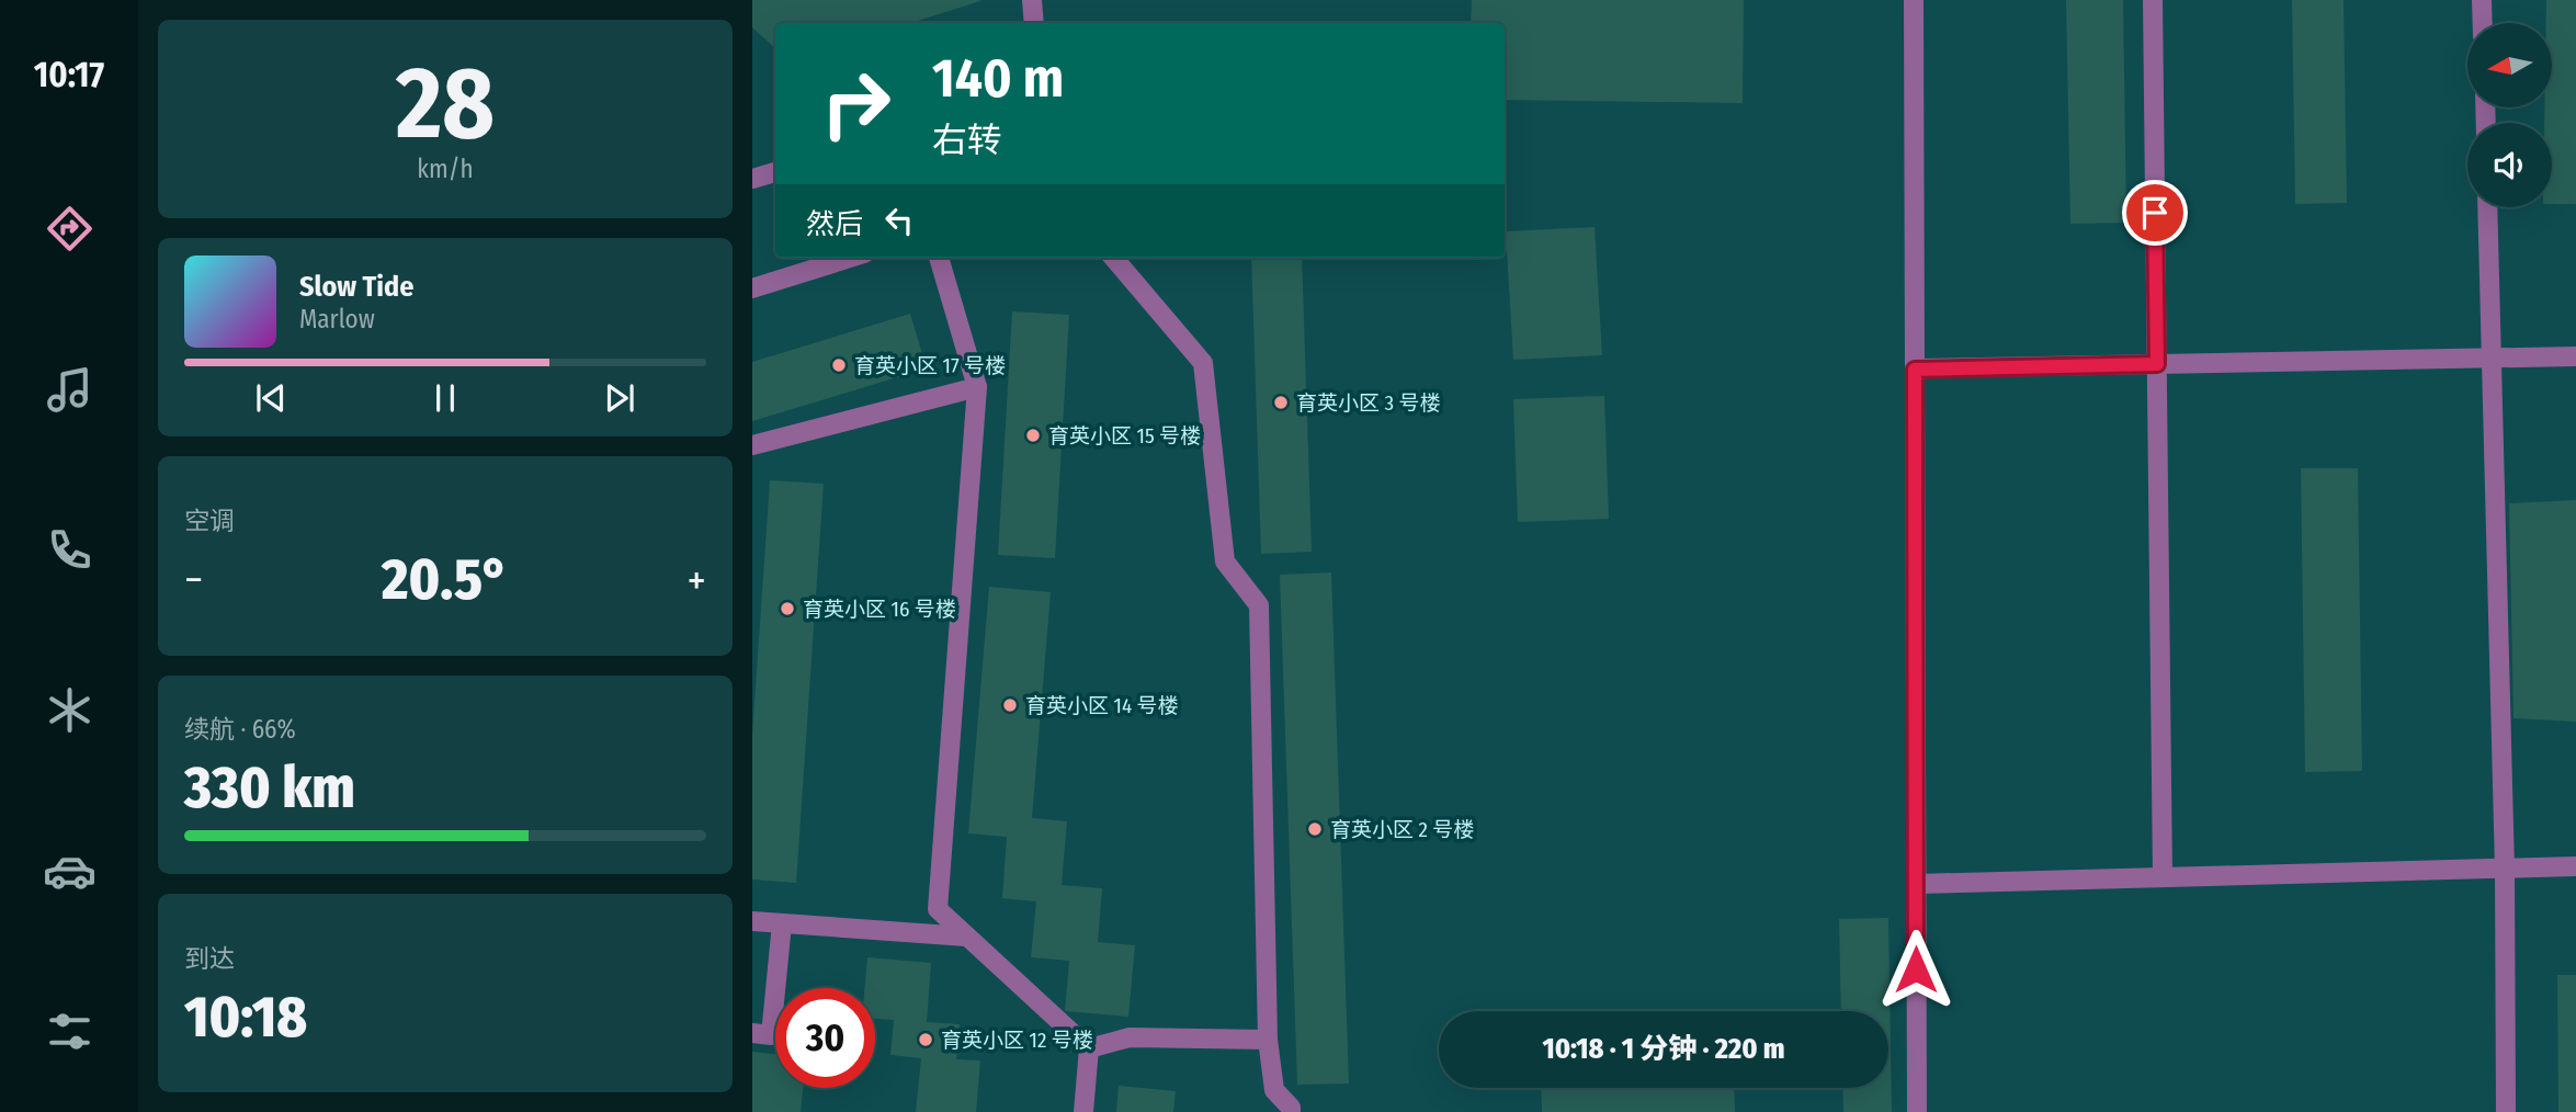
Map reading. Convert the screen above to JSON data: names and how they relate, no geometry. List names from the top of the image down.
{
  "places": [
    "育英小区 17 号楼",
    "育英小区 3 号楼",
    "育英小区 15 号楼",
    "育英小区 16 号楼",
    "育英小区 14 号楼",
    "育英小区 2 号楼",
    "育英小区 12 号楼"
  ],
  "north": "left",
  "page": {
    "tabs": "10:17",
    "tile": [
      ["28", "km/h"],
      "空调",
      ["续航 · 66%", "330 km"],
      ["到达", "10:18"]
    ],
    "turn": ["140 m", "右转"],
    "then": "然后",
    "song": ["Slow Tide", "Marlow"],
    "heat": ["−", "20.5°", "+"],
    "limit": "30",
    "trip": "10:18 · 1 分钟 · 220 m"
  }
}
